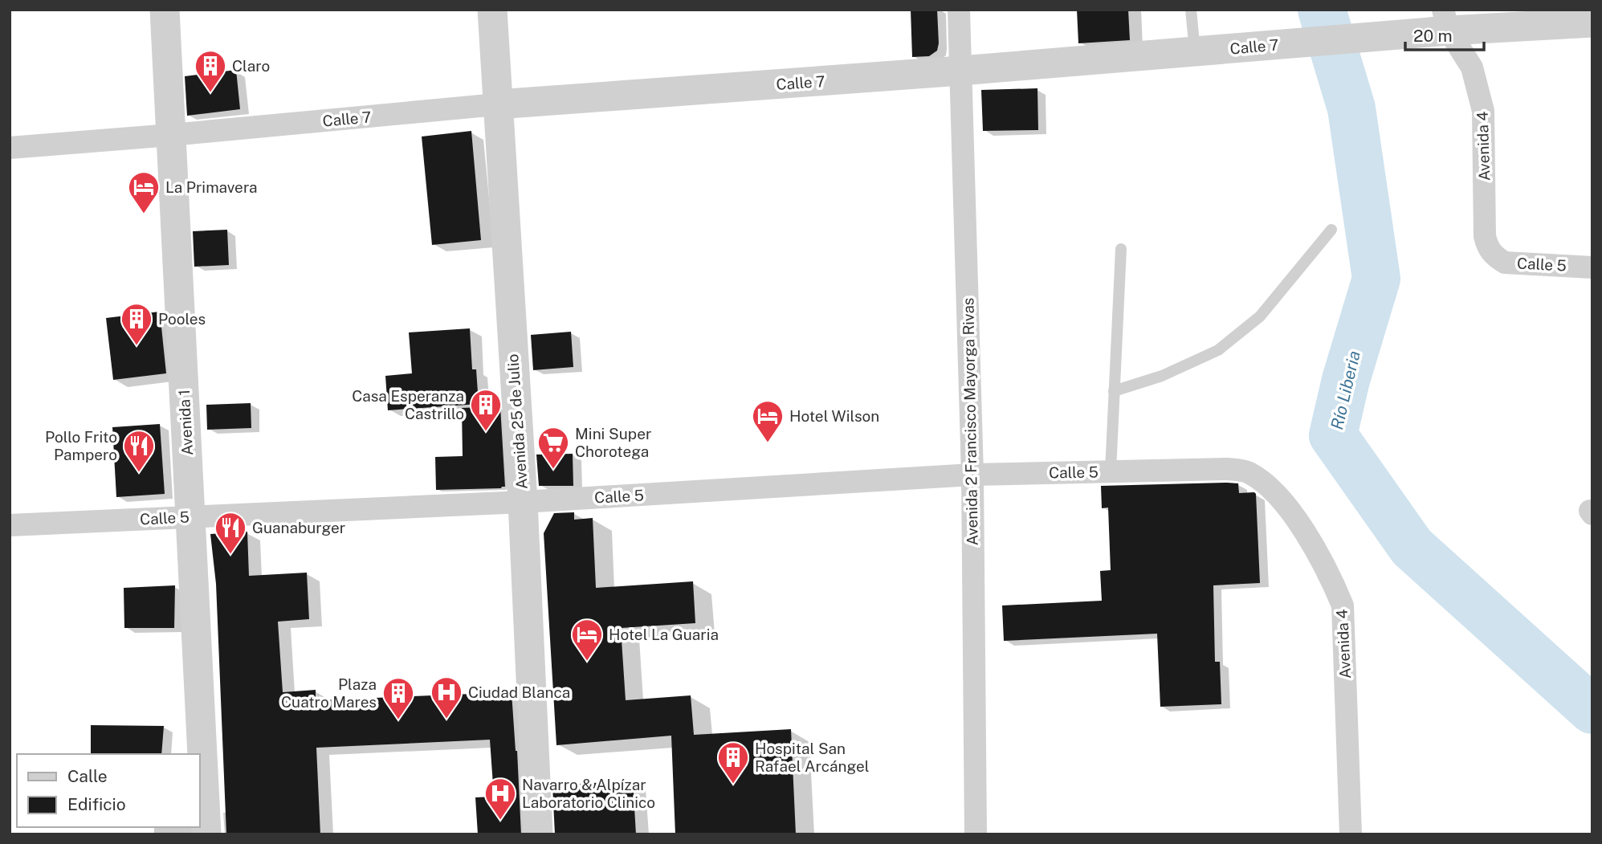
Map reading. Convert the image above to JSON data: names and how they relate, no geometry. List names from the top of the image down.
{
  "streets": {
    "street": [
      "Calle 7",
      "Avenida 4",
      "Calle 5",
      "Avenida 25 de Julio",
      "Avenida 2 Francisco Mayorga Rivas",
      "Avenida 1"
    ]
  },
  "crossings": [
    ["Calle 7", "Avenida 4"],
    ["Calle 7", "Avenida 25 de Julio"],
    ["Calle 7", "Avenida 2 Francisco Mayorga Rivas"],
    ["Calle 7", "Avenida 1"],
    ["Avenida 4", "Calle 5"],
    ["Calle 5", "Avenida 25 de Julio"],
    ["Calle 5", "Avenida 2 Francisco Mayorga Rivas"],
    ["Calle 5", "Avenida 1"]
  ],
  "water": ["Río Liberia"],
  "places": {
    "building": [
      "Claro",
      "Pooles",
      "Casa Esperanza Castrillo",
      "Plaza Cuatro Mares",
      "Hospital San Rafael Arcángel"
    ],
    "hotel": ["La Primavera", "Hotel Wilson", "Hotel La Guaria"],
    "supermarket": ["Mini Super Chorotega"],
    "restaurant": ["Pollo Frito Pampero", "Guanaburger"],
    "hospital": ["Ciudad Blanca", "Navarro & Alpízar Laboratorio Clinico"]
  },
  "legend": ["Calle", "Edificio"],
  "scale_bar": "20 m"
}
